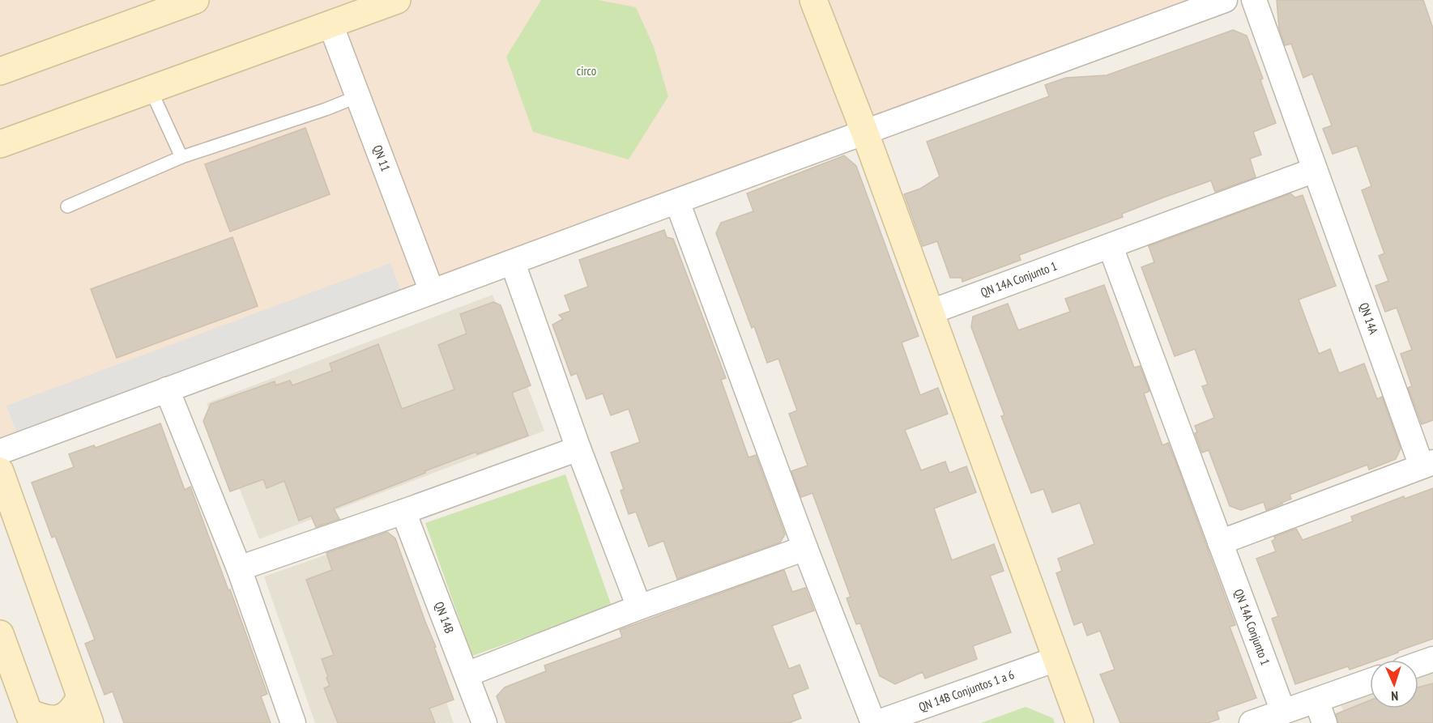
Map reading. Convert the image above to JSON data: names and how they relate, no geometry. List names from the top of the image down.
{
  "streets": {
    "street": [
      "QN 11",
      "QN 14A Conjunto 1",
      "QN 14A",
      "QN 14B",
      "QN 14B Conjuntos 1 a 6"
    ]
  },
  "crossings": [
    ["QN 14A Conjunto 1", "QN 14A"]
  ],
  "parks": ["circo"],
  "north": "bottom"
}
